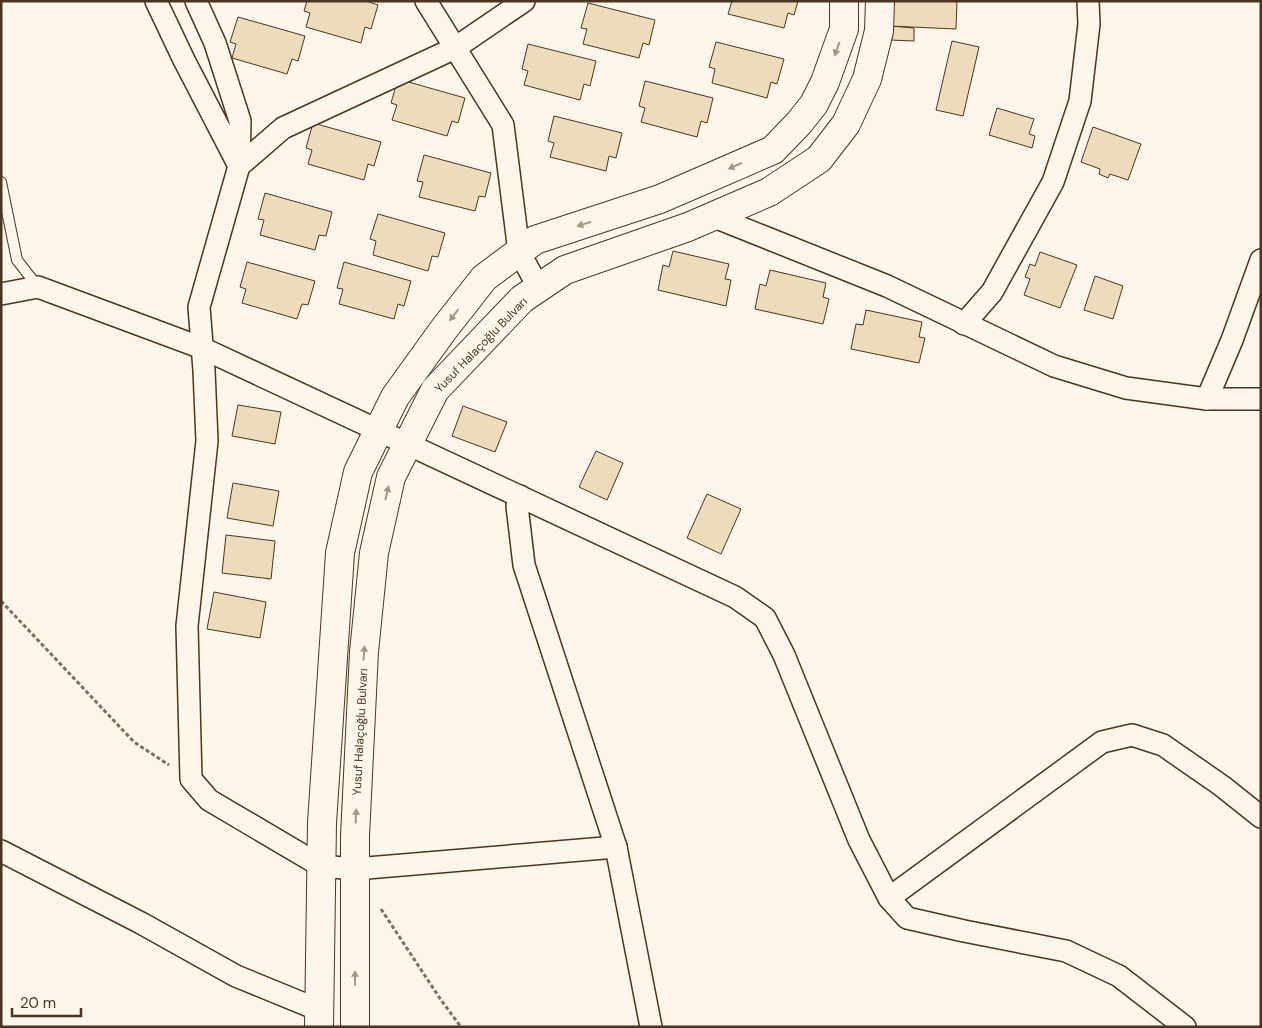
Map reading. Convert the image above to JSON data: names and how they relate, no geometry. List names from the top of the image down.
{
  "streets": {
    "street": ["Yusuf Halaçoğlu Bulvarı"]
  },
  "scale_bar": "20 m"
}
